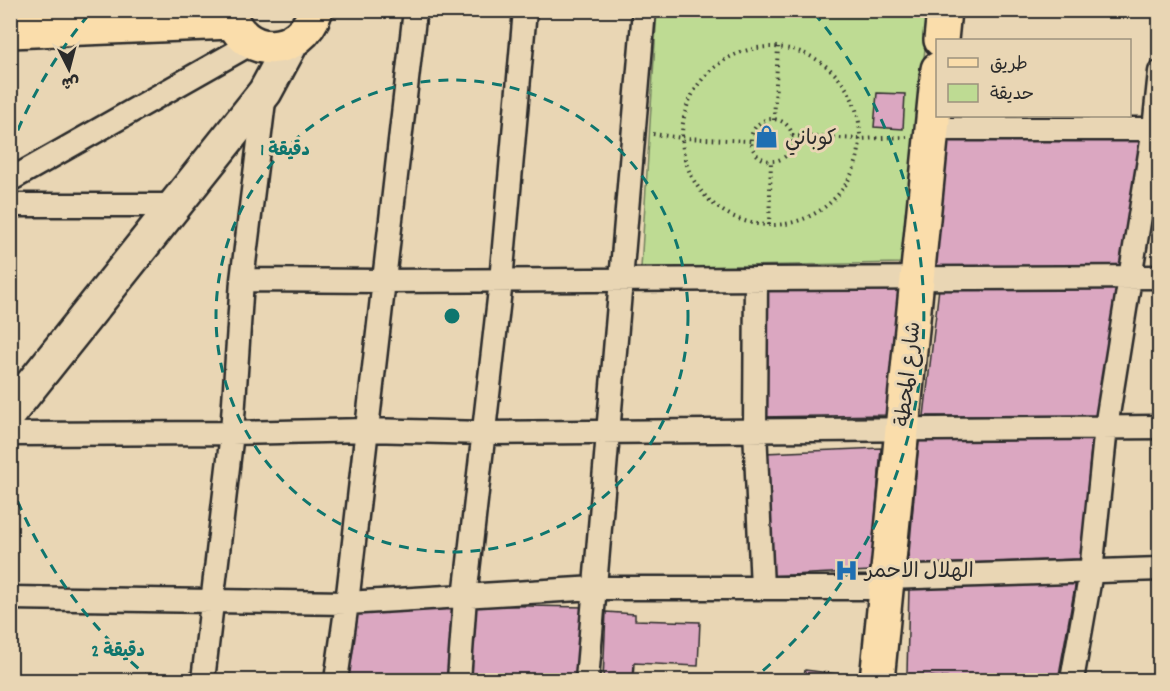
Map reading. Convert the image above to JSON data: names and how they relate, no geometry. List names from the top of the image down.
{
  "streets": {
    "main road": ["شارع المحطة"]
  },
  "places": {
    "shop": ["كوباني"],
    "hospital": ["الهلال الاحمر"]
  },
  "legend": ["طريق", "حديقة"],
  "north": "bottom",
  "rings": ["1 دقيقة", "2 دقيقة"]
}
